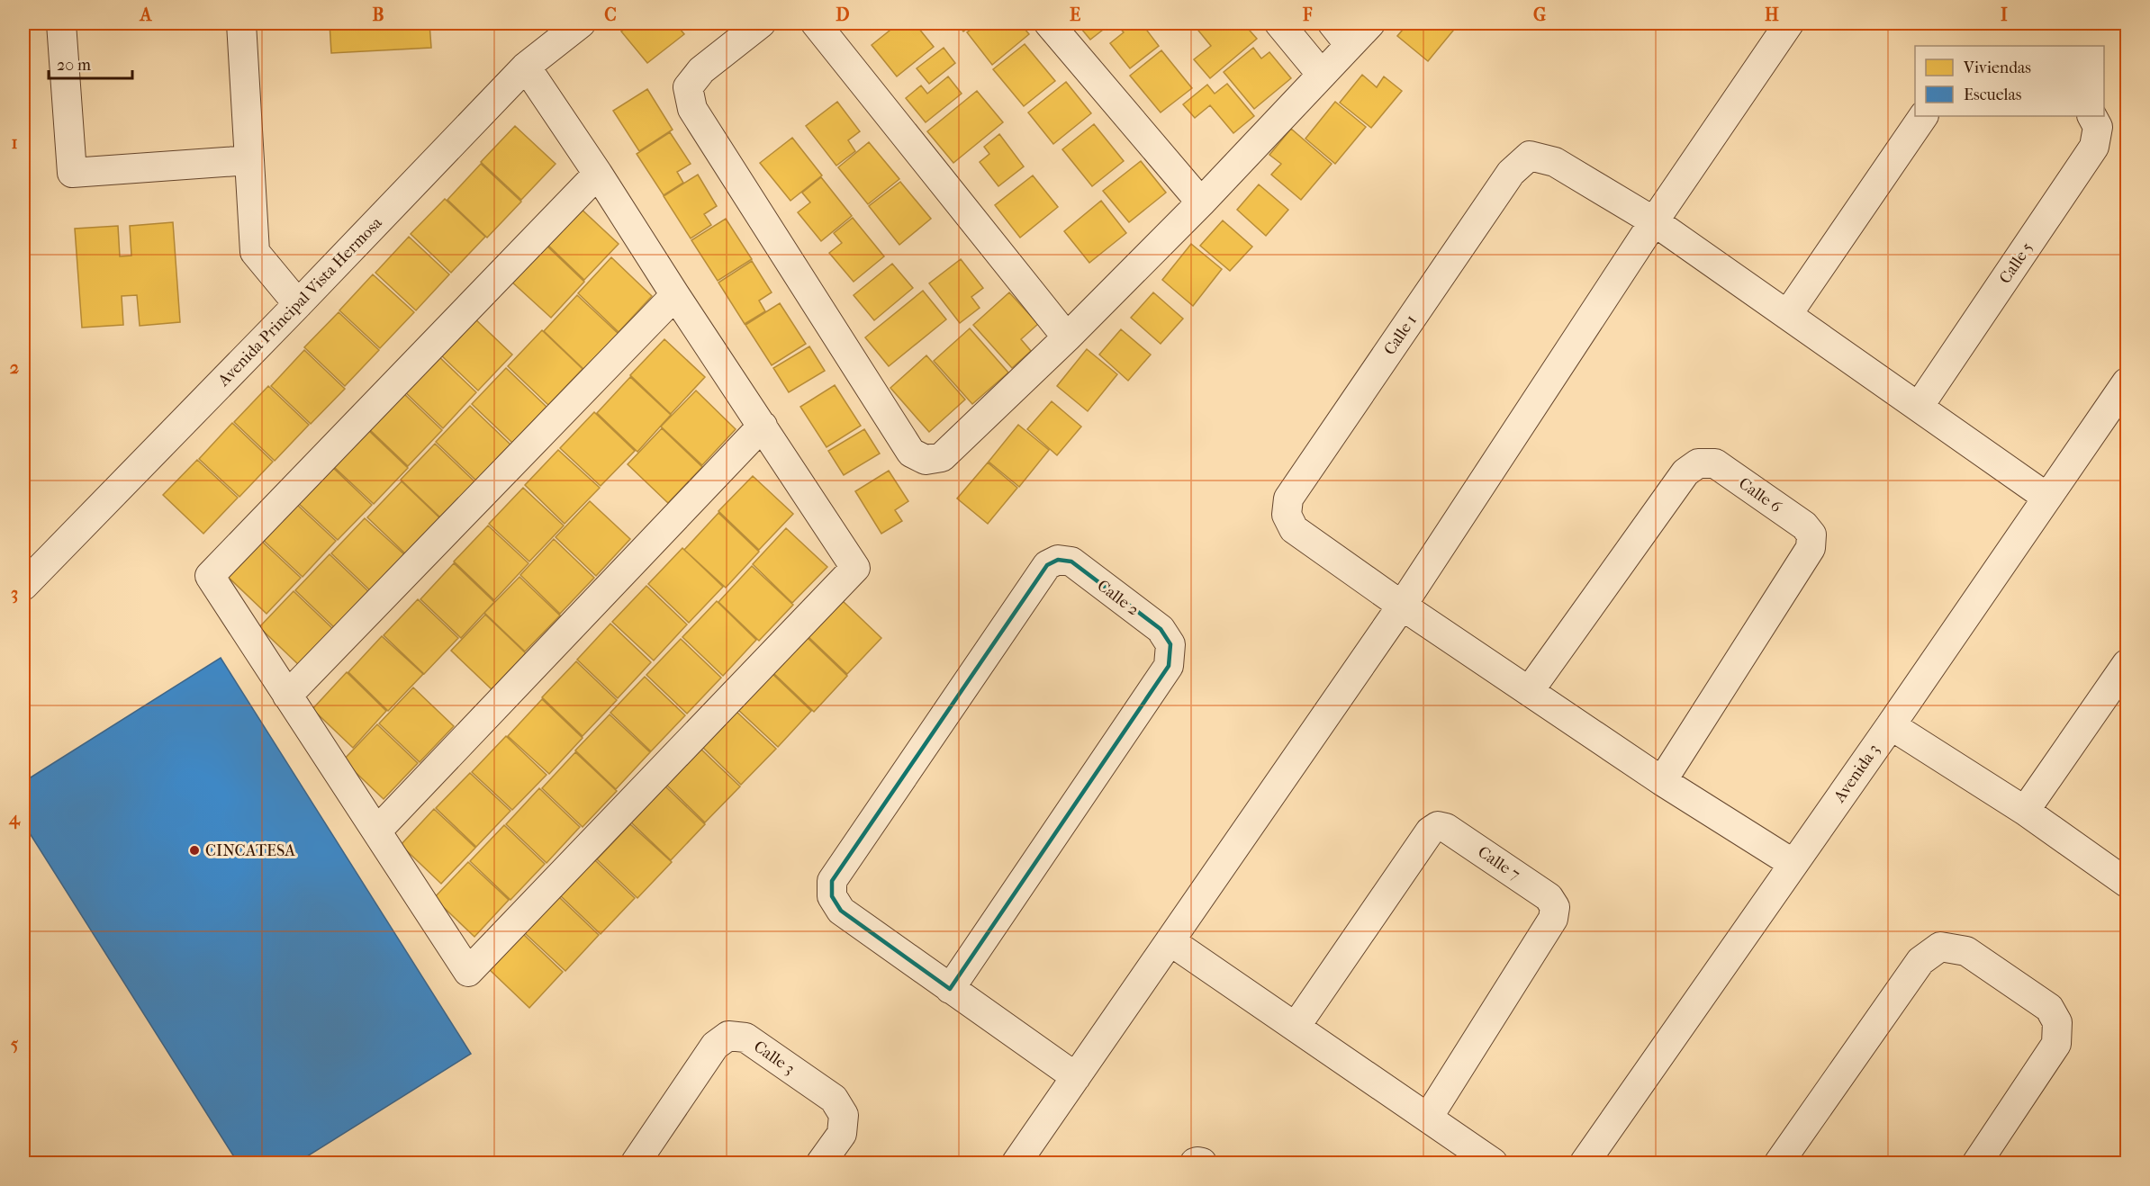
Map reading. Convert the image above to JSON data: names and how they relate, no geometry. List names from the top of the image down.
{
  "streets": {
    "street": [
      "Calle 5",
      "Avenida Principal Vista Hermosa",
      "Calle 1",
      "Calle 6",
      "Calle 2",
      "Avenida 3",
      "Calle 7",
      "Calle 3"
    ]
  },
  "places": ["CINCATESA"],
  "legend": ["Viviendas", "Escuelas"],
  "scale_bar": "20 m",
  "grid": {
    "columns": [
      "A",
      "B",
      "C",
      "D",
      "E",
      "F",
      "G",
      "H",
      "I"
    ],
    "rows": [
      "1",
      "2",
      "3",
      "4",
      "5"
    ]
  }
}
